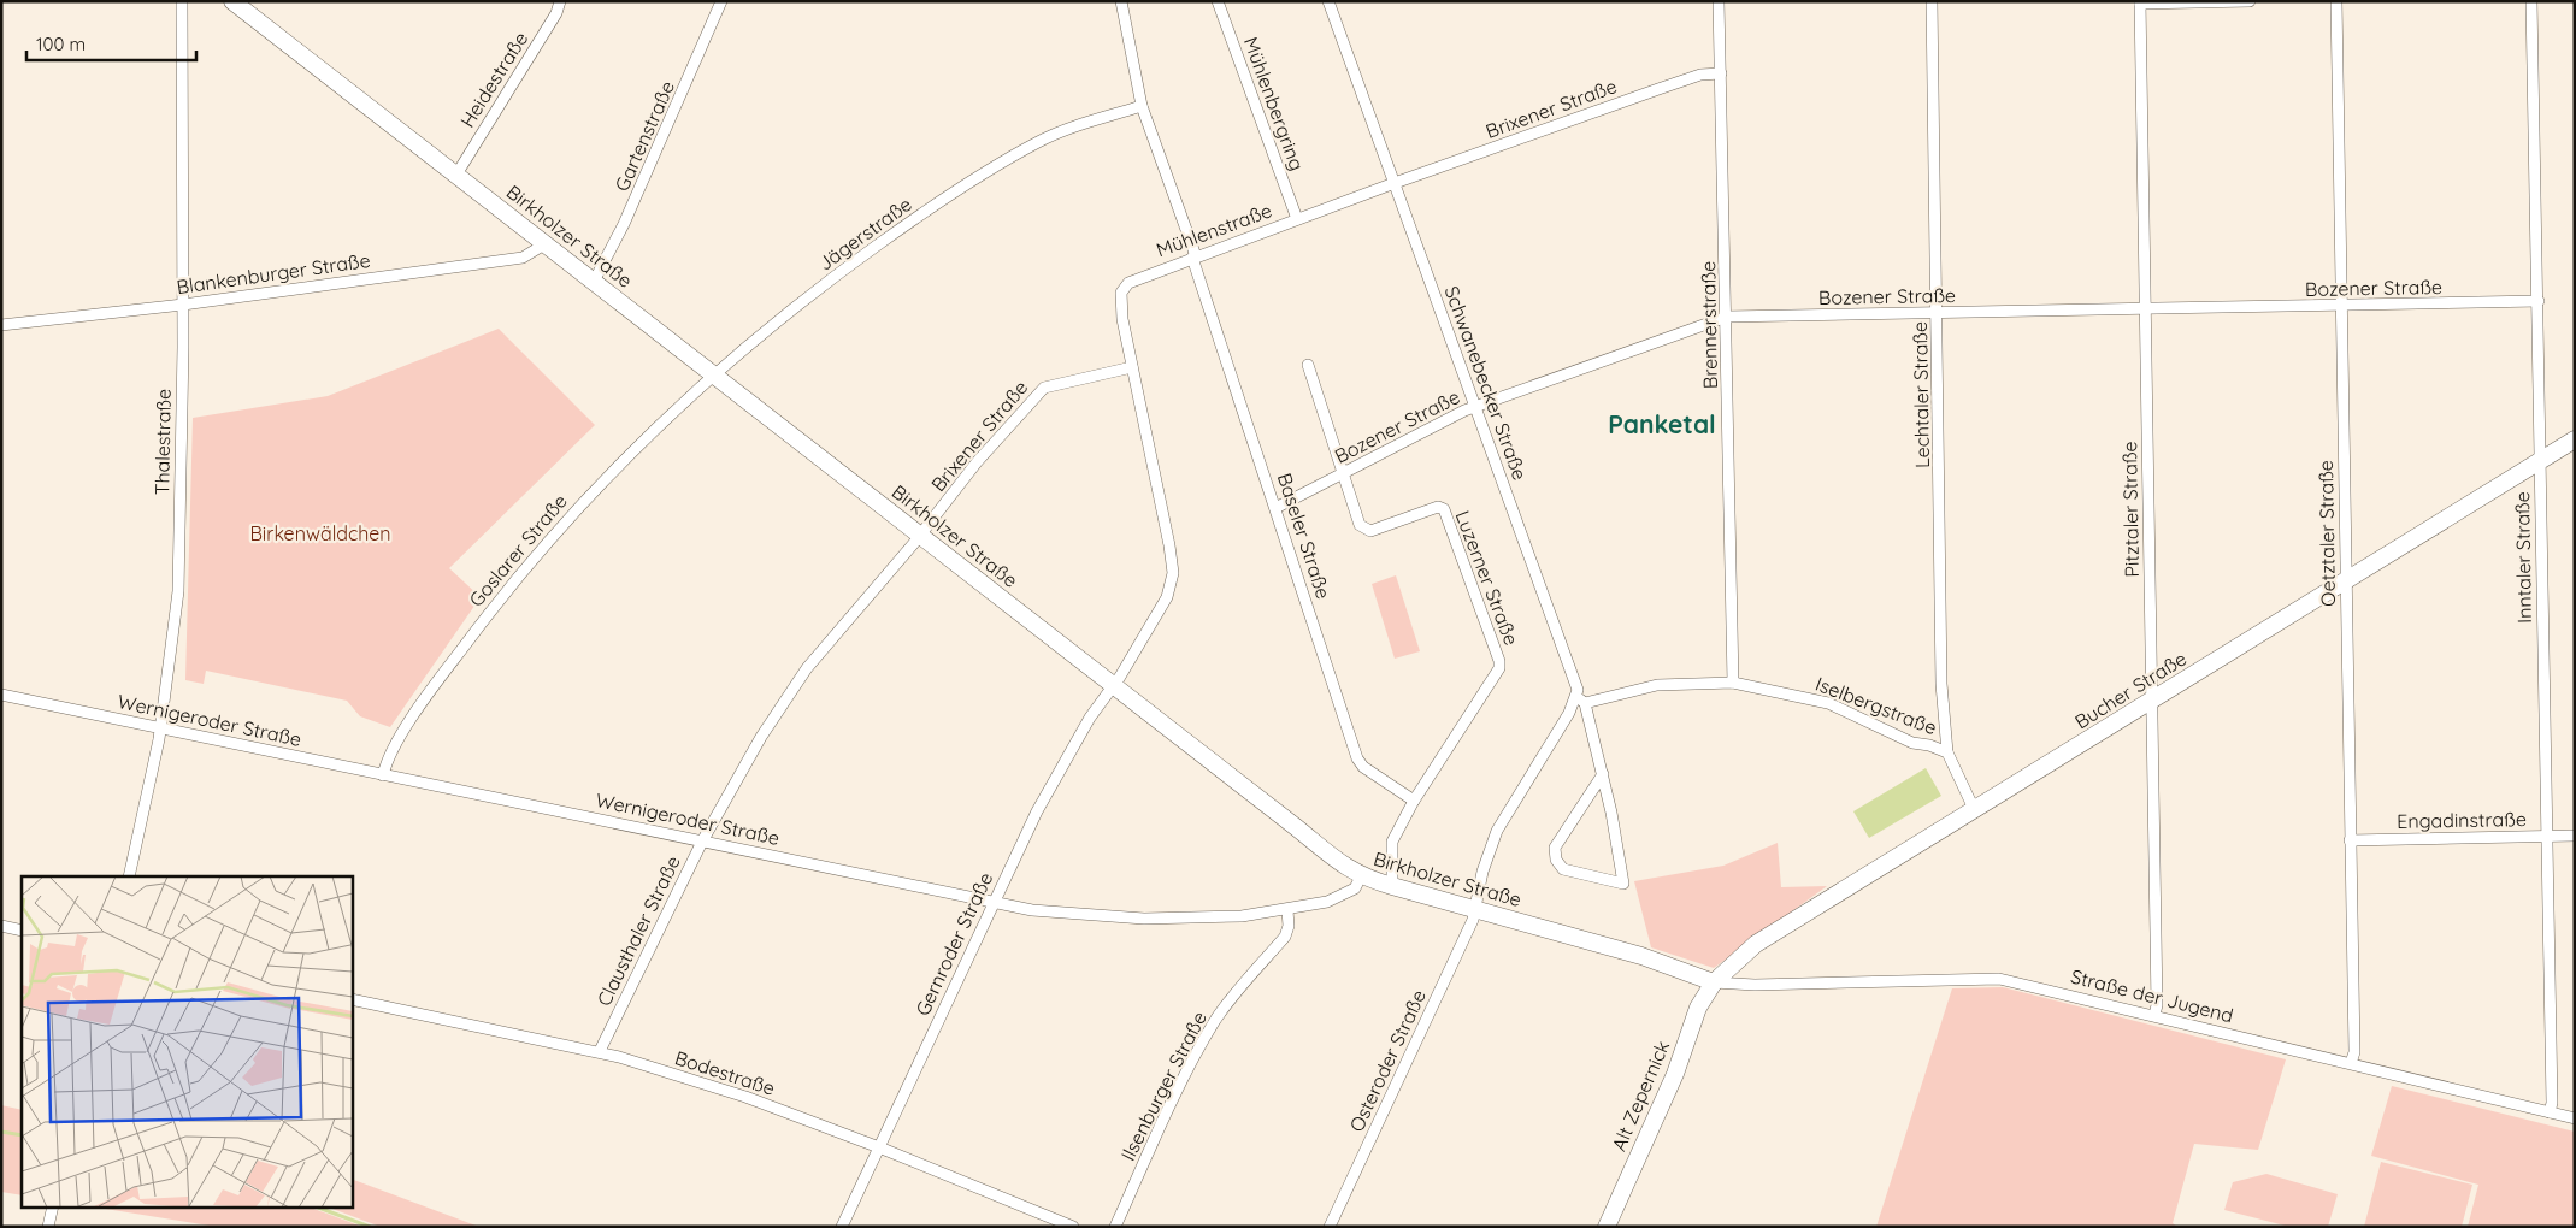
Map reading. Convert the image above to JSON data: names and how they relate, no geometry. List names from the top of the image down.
{
  "streets": {
    "street": [
      "Heidestraße",
      "Mühlenbergring",
      "Brixener Straße",
      "Gartenstraße",
      "Mühlenstraße",
      "Jägerstraße",
      "Birkholzer Straße",
      "Blankenburger Straße",
      "Bozener Straße",
      "Brennerstraße",
      "Schwanebecker Straße",
      "Lechtaler Straße",
      "Thalestraße",
      "Pitztaler Straße",
      "Oetztaler Straße",
      "Baseler Straße",
      "Goslarer Straße",
      "Inntaler Straße",
      "Luzerner Straße",
      "Bucher Straße",
      "Iselbergstraße",
      "Wernigeroder Straße",
      "Engadinstraße",
      "Clausthaler Straße",
      "Gernroder Straße",
      "Straße der Jugend",
      "Osteroder Straße",
      "Bodestraße",
      "Ilsenburger Straße",
      "Alt Zepernick"
    ]
  },
  "crossings": [
    ["Heidestraße", "Birkholzer Straße"],
    ["Mühlenbergring", "Mühlenstraße"],
    ["Brixener Straße", "Mühlenstraße"],
    ["Brixener Straße", "Birkholzer Straße"],
    ["Brixener Straße", "Brennerstraße"],
    ["Brixener Straße", "Schwanebecker Straße"],
    ["Brixener Straße", "Clausthaler Straße"],
    ["Gartenstraße", "Birkholzer Straße"],
    ["Mühlenstraße", "Birkholzer Straße"],
    ["Mühlenstraße", "Schwanebecker Straße"],
    ["Mühlenstraße", "Baseler Straße"],
    ["Mühlenstraße", "Gernroder Straße"],
    ["Jägerstraße", "Birkholzer Straße"],
    ["Jägerstraße", "Goslarer Straße"],
    ["Birkholzer Straße", "Blankenburger Straße"],
    ["Birkholzer Straße", "Goslarer Straße"],
    ["Birkholzer Straße", "Luzerner Straße"],
    ["Birkholzer Straße", "Bucher Straße"],
    ["Birkholzer Straße", "Wernigeroder Straße"],
    ["Birkholzer Straße", "Clausthaler Straße"],
    ["Birkholzer Straße", "Gernroder Straße"],
    ["Birkholzer Straße", "Straße der Jugend"],
    ["Birkholzer Straße", "Osteroder Straße"],
    ["Birkholzer Straße", "Alt Zepernick"],
    ["Blankenburger Straße", "Thalestraße"],
    ["Bozener Straße", "Brennerstraße"],
    ["Bozener Straße", "Schwanebecker Straße"],
    ["Bozener Straße", "Lechtaler Straße"],
    ["Bozener Straße", "Pitztaler Straße"],
    ["Bozener Straße", "Oetztaler Straße"],
    ["Bozener Straße", "Baseler Straße"],
    ["Bozener Straße", "Inntaler Straße"],
    ["Bozener Straße", "Luzerner Straße"],
    ["Brennerstraße", "Iselbergstraße"],
    ["Schwanebecker Straße", "Iselbergstraße"],
    ["Schwanebecker Straße", "Osteroder Straße"],
    ["Lechtaler Straße", "Iselbergstraße"],
    ["Thalestraße", "Wernigeroder Straße"],
    ["Pitztaler Straße", "Bucher Straße"],
    ["Pitztaler Straße", "Straße der Jugend"],
    ["Oetztaler Straße", "Bucher Straße"],
    ["Oetztaler Straße", "Engadinstraße"],
    ["Oetztaler Straße", "Straße der Jugend"],
    ["Baseler Straße", "Luzerner Straße"],
    ["Goslarer Straße", "Wernigeroder Straße"],
    ["Inntaler Straße", "Bucher Straße"],
    ["Inntaler Straße", "Engadinstraße"],
    ["Inntaler Straße", "Straße der Jugend"],
    ["Bucher Straße", "Iselbergstraße"],
    ["Bucher Straße", "Straße der Jugend"],
    ["Bucher Straße", "Alt Zepernick"],
    ["Iselbergstraße", "Osteroder Straße"],
    ["Wernigeroder Straße", "Clausthaler Straße"],
    ["Wernigeroder Straße", "Gernroder Straße"],
    ["Wernigeroder Straße", "Ilsenburger Straße"],
    ["Clausthaler Straße", "Bodestraße"],
    ["Gernroder Straße", "Bodestraße"],
    ["Straße der Jugend", "Alt Zepernick"]
  ],
  "districts": ["Panketal"],
  "parks": ["Birkenwäldchen"],
  "scale_bar": "100 m"
}
